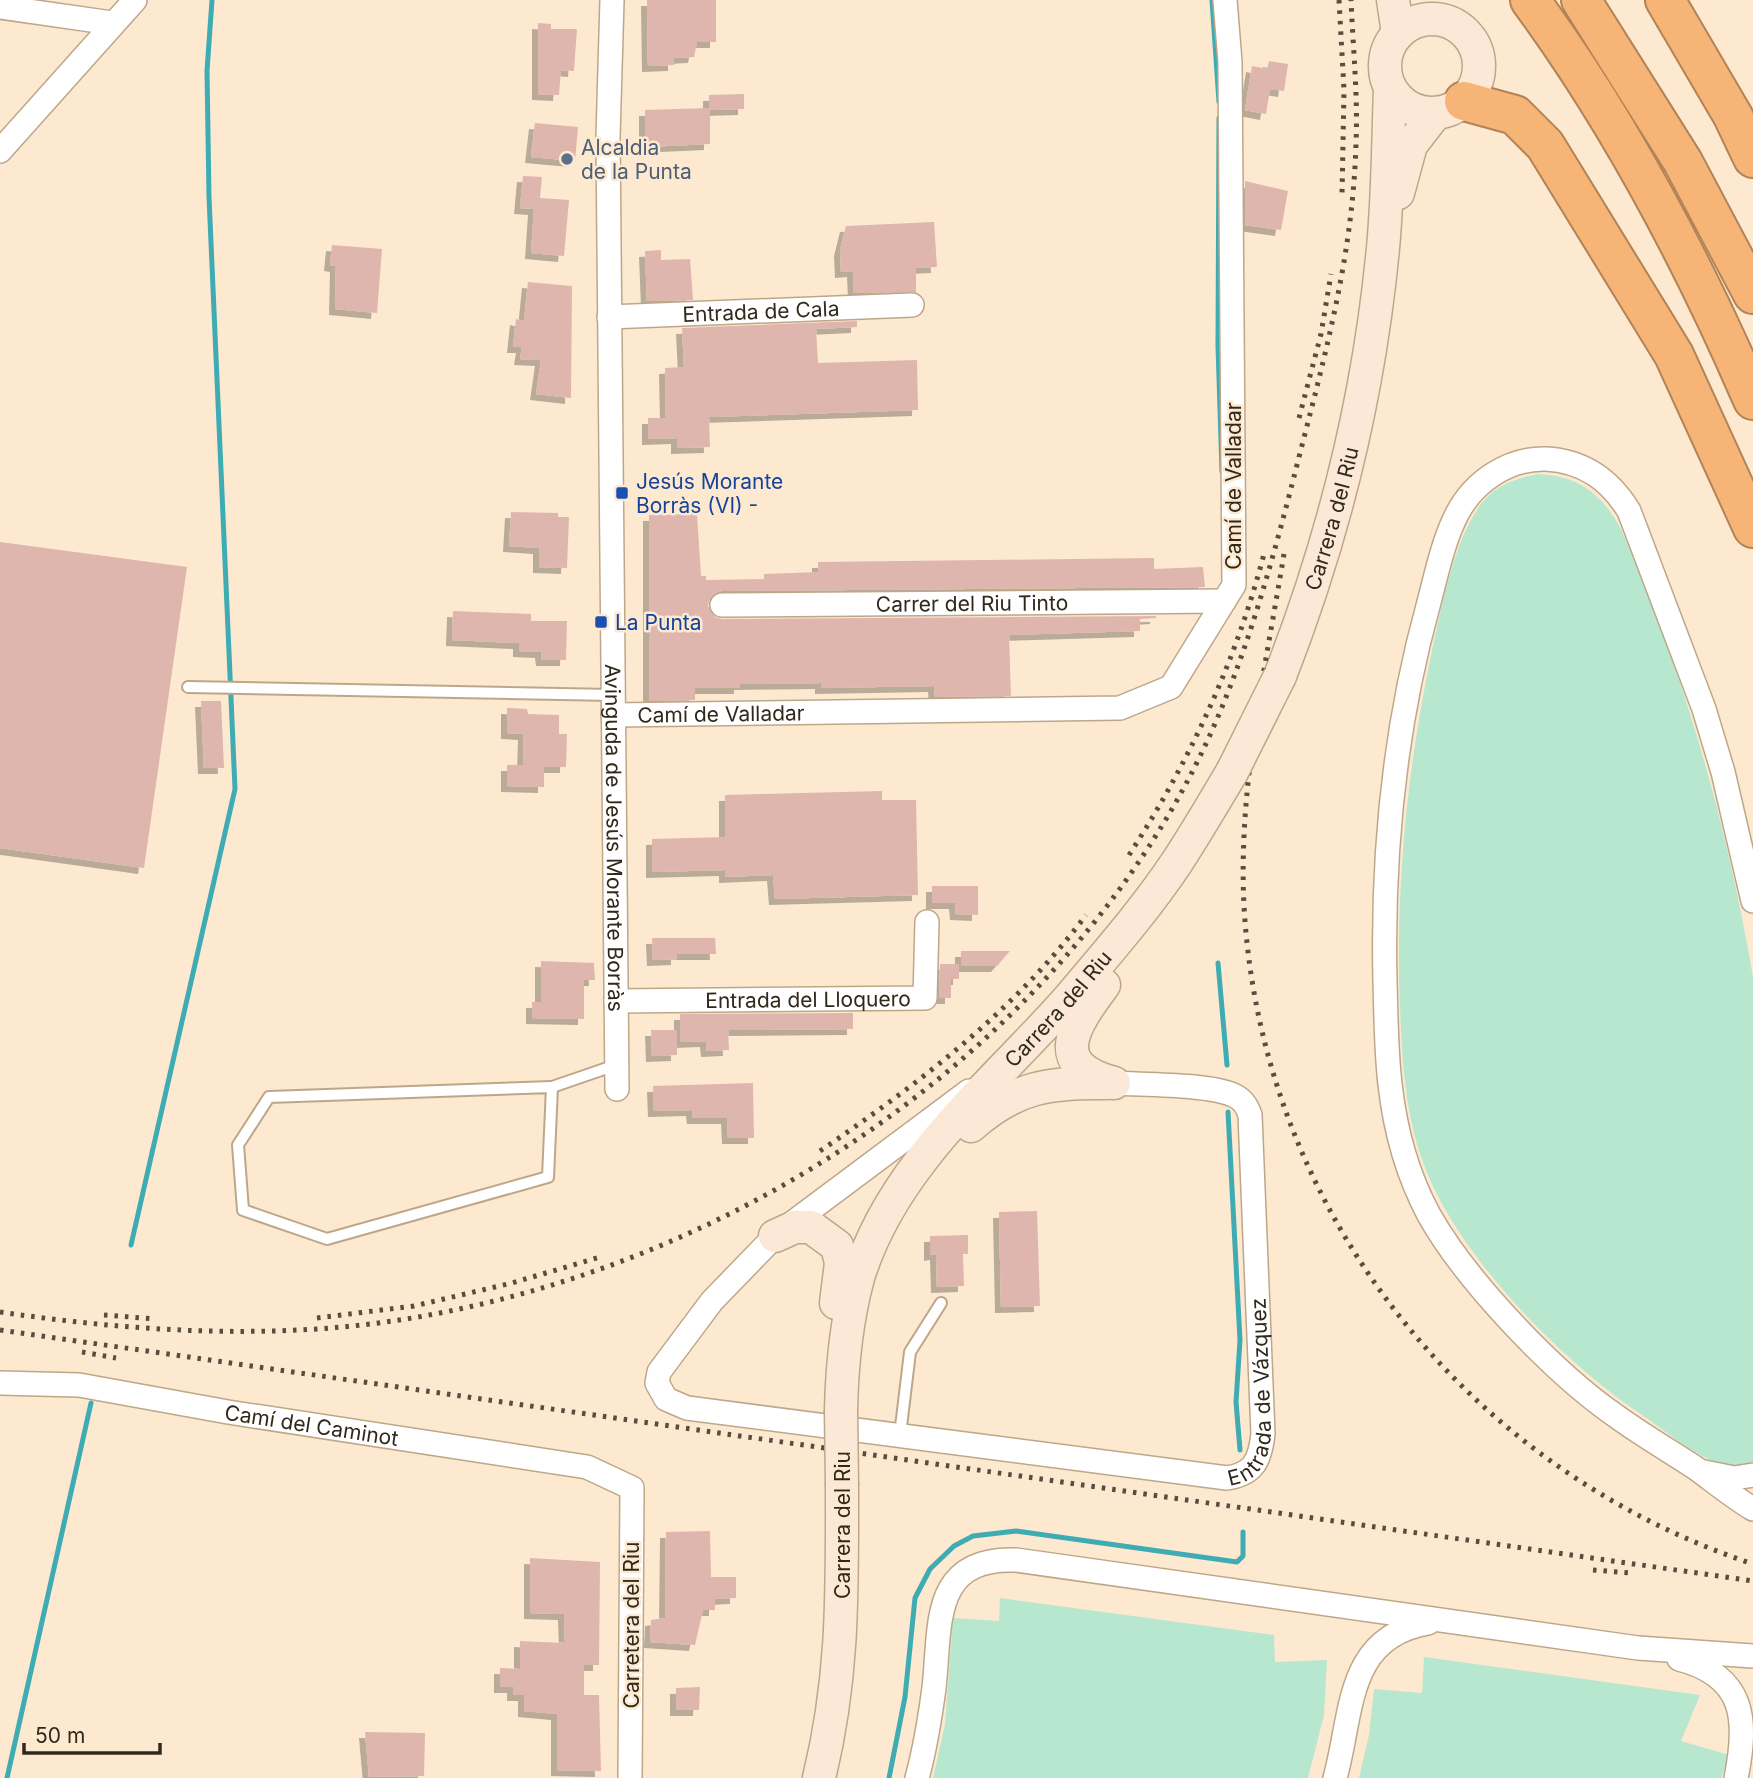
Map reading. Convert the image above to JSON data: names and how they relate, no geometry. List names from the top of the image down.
{
  "streets": {
    "street": [
      "Entrada de Cala",
      "Camí de Valladar",
      "Carrera del Riu",
      "Carrer del Riu Tinto",
      "Avinguda de Jesús Morante Borràs",
      "Entrada del Lloquero",
      "Entrada de Vázquez",
      "Camí del Caminot",
      "Carretera del Riu"
    ]
  },
  "crossings": [
    ["Entrada de Cala", "Avinguda de Jesús Morante Borràs"],
    ["Camí de Valladar", "Carrer del Riu Tinto"],
    ["Camí de Valladar", "Avinguda de Jesús Morante Borràs"],
    ["Carrera del Riu", "Entrada de Vázquez"],
    ["Avinguda de Jesús Morante Borràs", "Entrada del Lloquero"],
    ["Camí del Caminot", "Carretera del Riu"]
  ],
  "places": {
    "other": ["Alcaldia de la Punta"],
    "transit": ["Jesús Morante Borràs (VI) -", "La Punta"]
  },
  "scale_bar": "50 m"
}
